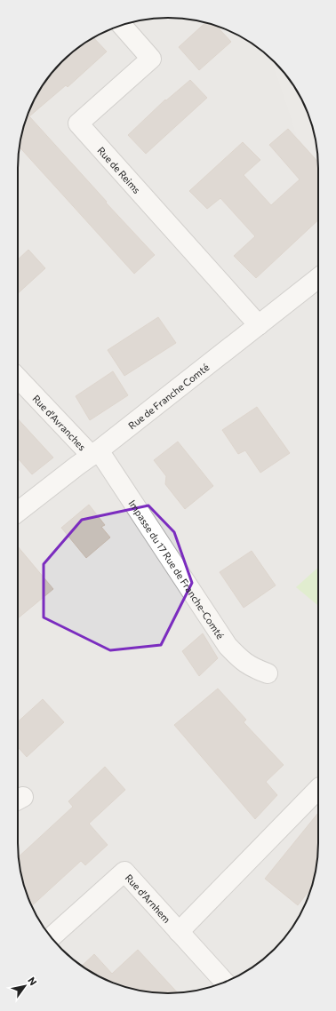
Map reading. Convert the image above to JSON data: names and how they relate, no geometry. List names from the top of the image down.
{
  "streets": {
    "street": [
      "Rue de Reims",
      "Rue de Franche Comté",
      "Rue d'Avranches",
      "Impasse du 17 Rue de Franche-Comté",
      "Rue d'Arnhem"
    ]
  },
  "crossings": [
    ["Rue de Reims", "Rue de Franche Comté"],
    ["Rue de Franche Comté", "Rue d'Avranches"],
    ["Rue de Franche Comté", "Impasse du 17 Rue de Franche-Comté"],
    ["Rue d'Avranches", "Impasse du 17 Rue de Franche-Comté"]
  ],
  "north": "top right"
}
